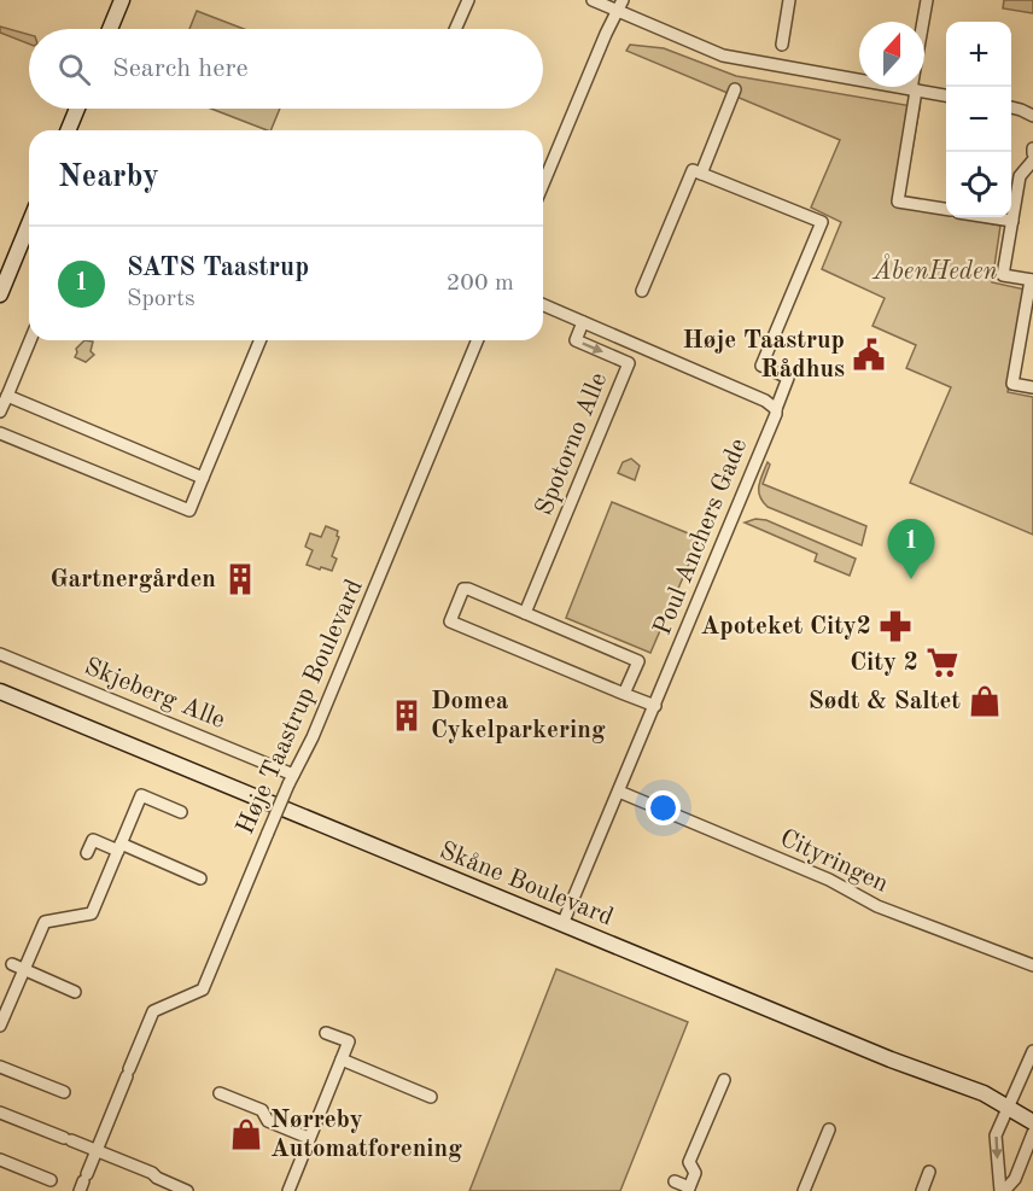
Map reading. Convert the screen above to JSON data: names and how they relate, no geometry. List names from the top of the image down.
{
  "streets": {
    "street": [
      "Spotorno Alle",
      "Poul Anchers Gade",
      "Skjeberg Alle",
      "Høje Taastrup Boulevard",
      "Cityringen",
      "Skåne Boulevard"
    ]
  },
  "crossings": [
    ["Poul Anchers Gade", "Cityringen"],
    ["Poul Anchers Gade", "Skåne Boulevard"],
    ["Skjeberg Alle", "Høje Taastrup Boulevard"]
  ],
  "one_way": ["Spotorno Alle"],
  "parks": ["ÅbenHeden"],
  "places": {
    "public building": ["Høje Taastrup Rådhus"],
    "building": ["Gartnergården", "Domea Cykelparkering"],
    "pharmacy": ["Apoteket City2"],
    "supermarket": ["City 2"],
    "shop": ["Sødt & Saltet", "Nørreby Automatforening"]
  },
  "north": "top",
  "page": {
    "map_buttons": ["+", "−"],
    "search": "Search here",
    "heading": "Nearby",
    "list": [
      {
        "mark": "1",
        "name": "SATS Taastrup",
        "note": "Sports",
        "value": "200 m"
      }
    ],
    "pins": "1"
  }
}
